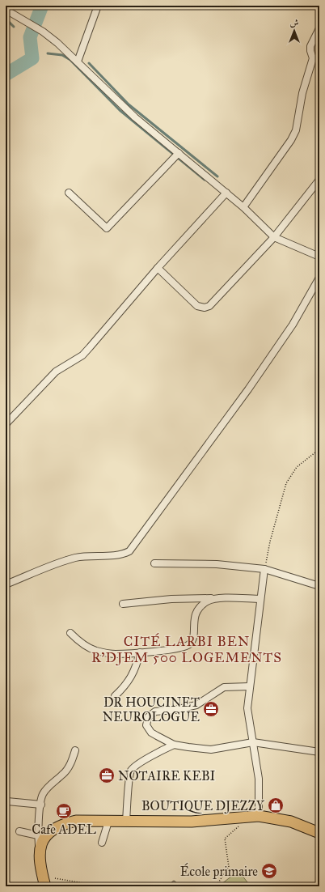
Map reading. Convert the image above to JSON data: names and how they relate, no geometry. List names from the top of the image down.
{
  "districts": ["CITÉ LARBI BEN R'DJEM 500 LOGEMENTS"],
  "places": {
    "office": ["DR HOUCINET NEUROLOGUE", "NOTAIRE KEBI"],
    "shop": ["BOUTIQUE DJEZZY"],
    "cafe": ["Cafe ADEL"],
    "school or university": ["École primaire"]
  },
  "north": "top"
}
